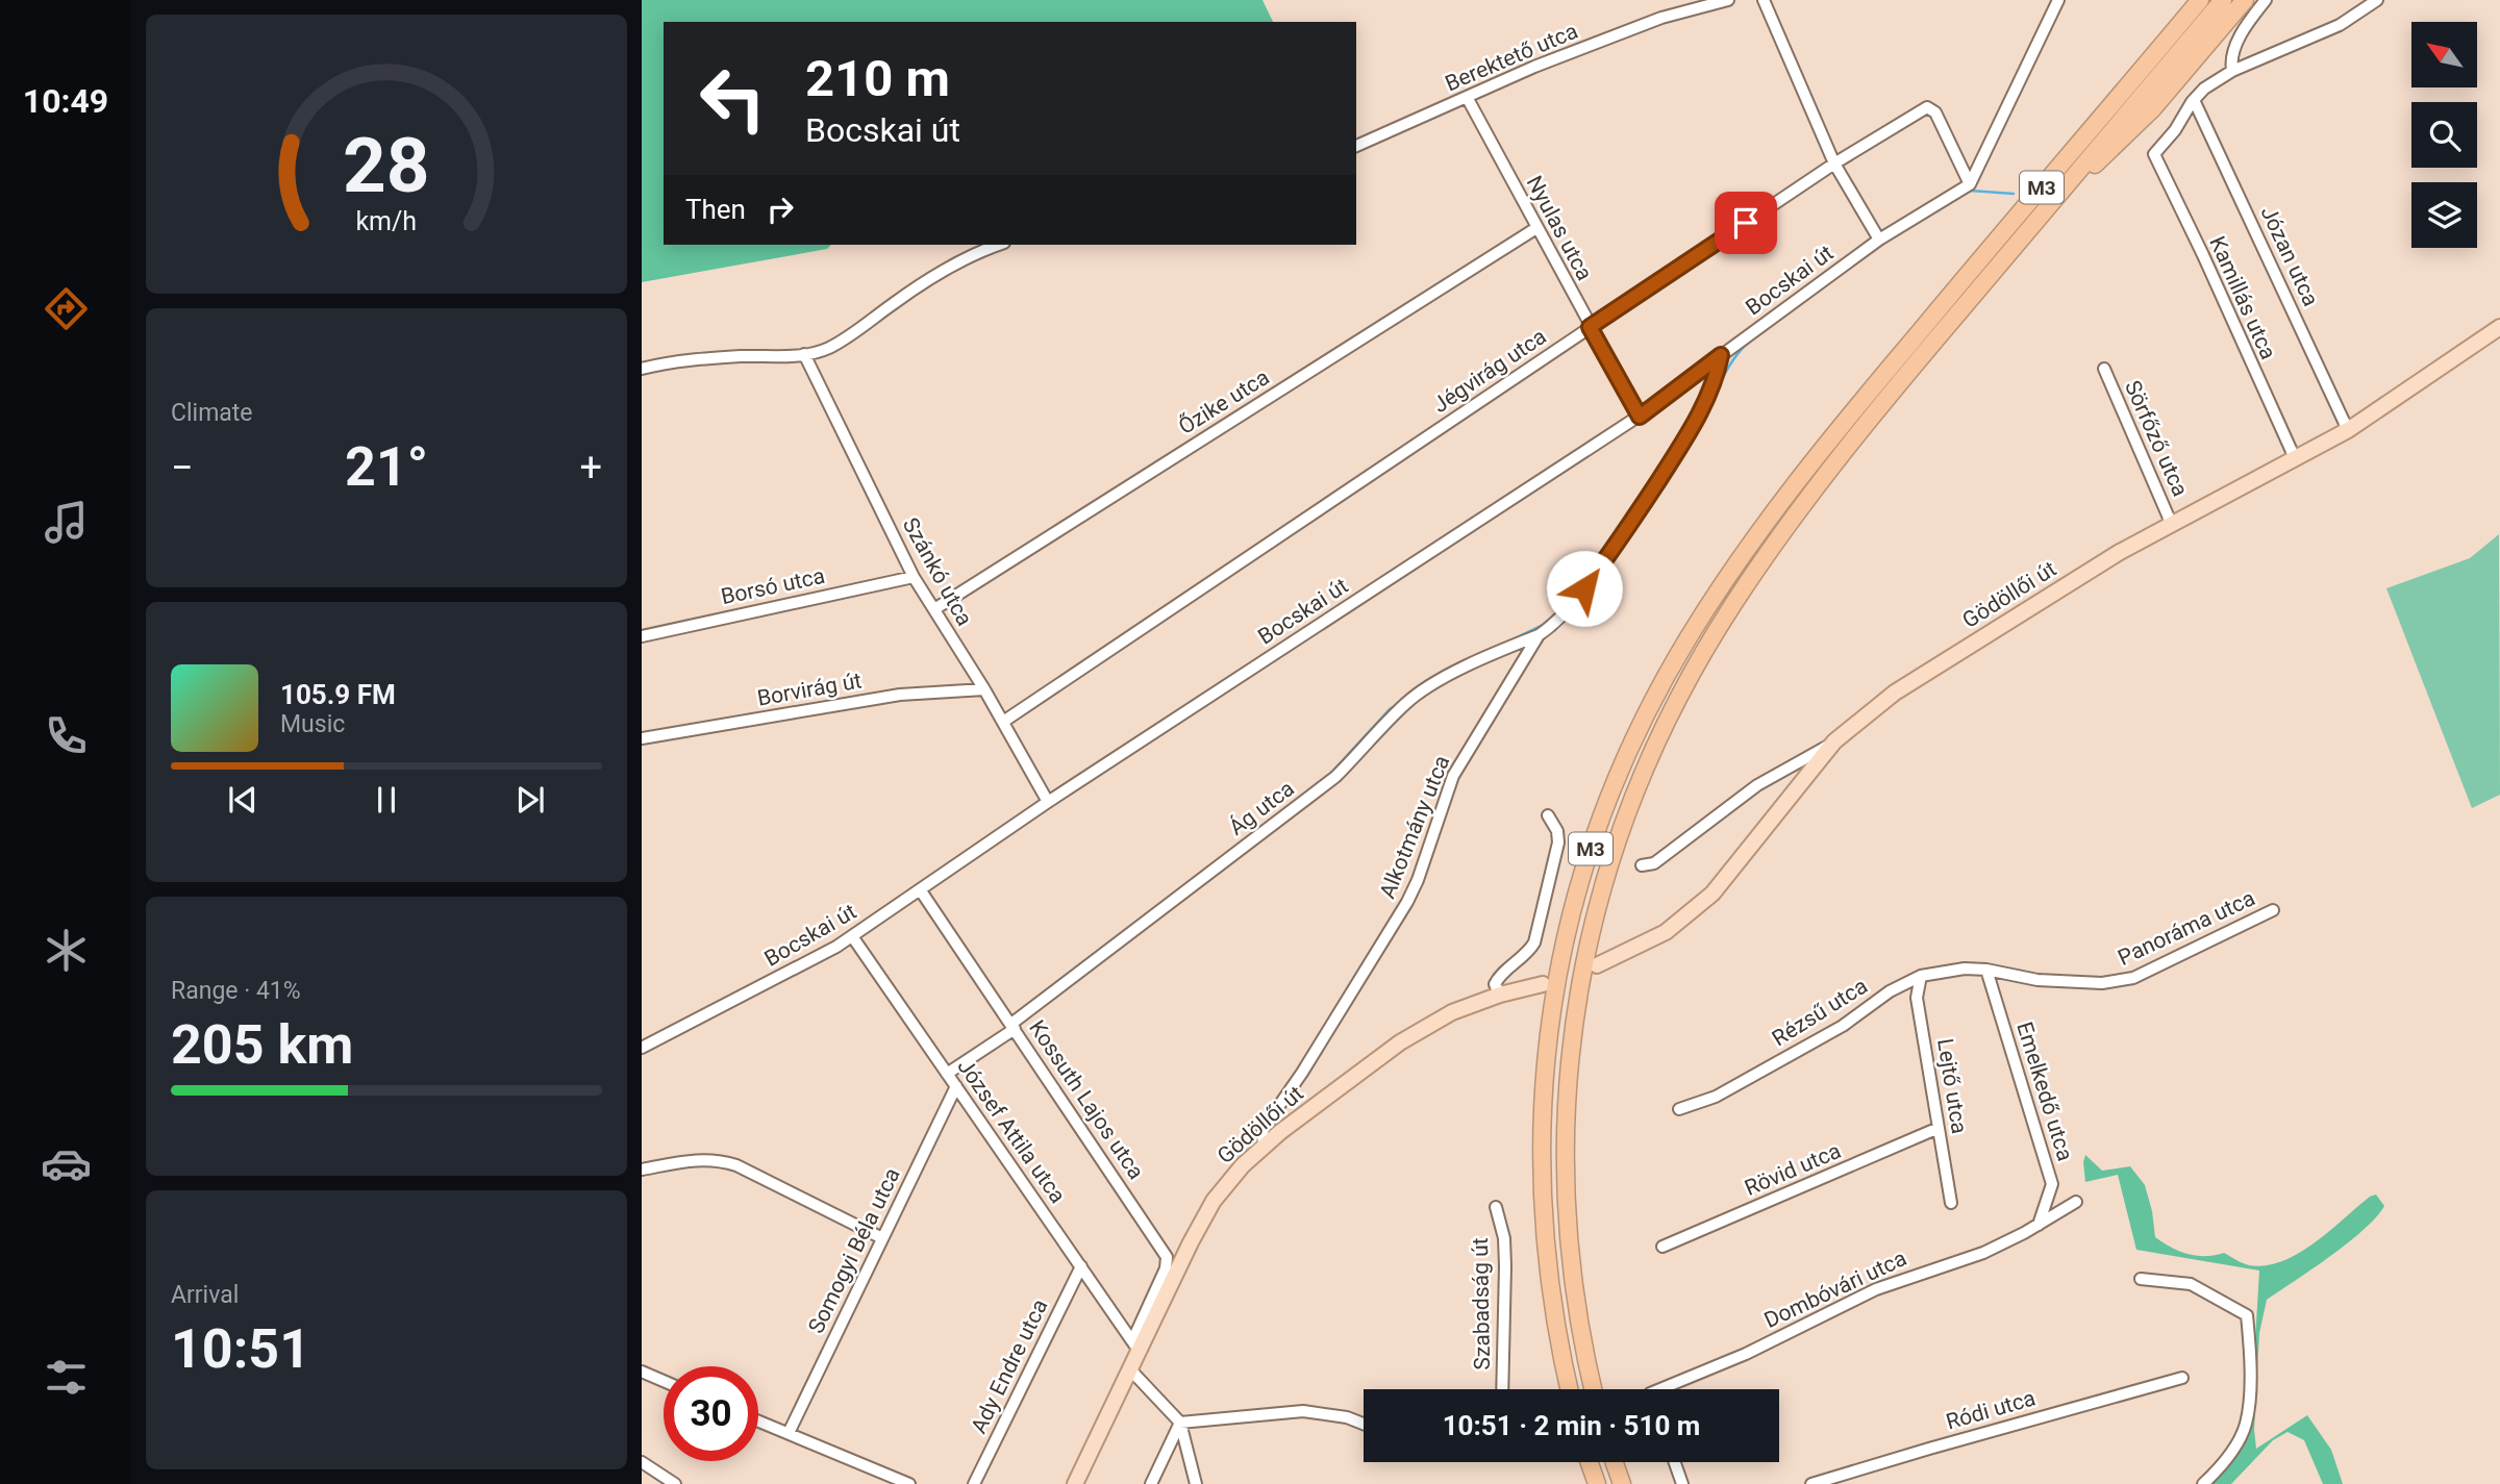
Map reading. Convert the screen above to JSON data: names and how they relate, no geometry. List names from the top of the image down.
{
  "streets": {
    "highway": ["M3"],
    "main road": ["Gödöllői út"],
    "street": [
      "Berektető utca",
      "Nyulas utca",
      "Józan utca",
      "Bocskai út",
      "Kamillás utca",
      "Jégvirág utca",
      "Őzike utca",
      "Sörfőző utca",
      "Szánkó utca",
      "Borsó utca",
      "Borvirág út",
      "Ág utca",
      "Alkotmány utca",
      "Panoráma utca",
      "Rézsű utca",
      "Lejtő utca",
      "Emelkedő utca",
      "Kossuth Lajos utca",
      "József Attila utca",
      "Rövid utca",
      "Somogyi Béla utca",
      "Dombóvári utca",
      "Szabadság út",
      "Ady Endre utca",
      "Ródi utca"
    ]
  },
  "crossings": [
    ["Berektető utca", "Nyulas utca"],
    ["Nyulas utca", "Bocskai út"],
    ["Nyulas utca", "Jégvirág utca"],
    ["Nyulas utca", "Őzike utca"],
    ["Józan utca", "Kamillás utca"],
    ["Józan utca", "Gödöllői út"],
    ["Bocskai út", "Jégvirág utca"],
    ["Bocskai út", "Szánkó utca"],
    ["Bocskai út", "Kossuth Lajos utca"],
    ["Bocskai út", "József Attila utca"],
    ["Kamillás utca", "Gödöllői út"],
    ["Jégvirág utca", "Szánkó utca"],
    ["Őzike utca", "Szánkó utca"],
    ["Sörfőző utca", "Gödöllői út"],
    ["Szánkó utca", "Borsó utca"],
    ["Szánkó utca", "Borvirág út"],
    ["Gödöllői út", "Alkotmány utca"],
    ["Gödöllői út", "Kossuth Lajos utca"],
    ["Gödöllői út", "József Attila utca"],
    ["Ág utca", "Alkotmány utca"],
    ["Ág utca", "Kossuth Lajos utca"],
    ["Ág utca", "József Attila utca"],
    ["Panoráma utca", "Rézsű utca"],
    ["Panoráma utca", "Emelkedő utca"],
    ["Rézsű utca", "Lejtő utca"],
    ["Rézsű utca", "Emelkedő utca"],
    ["Lejtő utca", "Rövid utca"],
    ["Emelkedő utca", "Dombóvári utca"],
    ["Kossuth Lajos utca", "József Attila utca"],
    ["József Attila utca", "Somogyi Béla utca"],
    ["József Attila utca", "Ady Endre utca"]
  ],
  "north": "top left",
  "page": {
    "tabs": "10:49",
    "turn": ["210 m", "Bocskai út"],
    "then": "Then",
    "tile": [
      "Climate",
      ["Range · 41%", "205 km"],
      ["Arrival", "10:51"]
    ],
    "heat": ["−", "21°", "+"],
    "song": ["105.9 FM", "Music"],
    "limit": "30",
    "trip": "10:51 · 2 min · 510 m",
    "gauge": ["28", "km/h"]
  }
}
